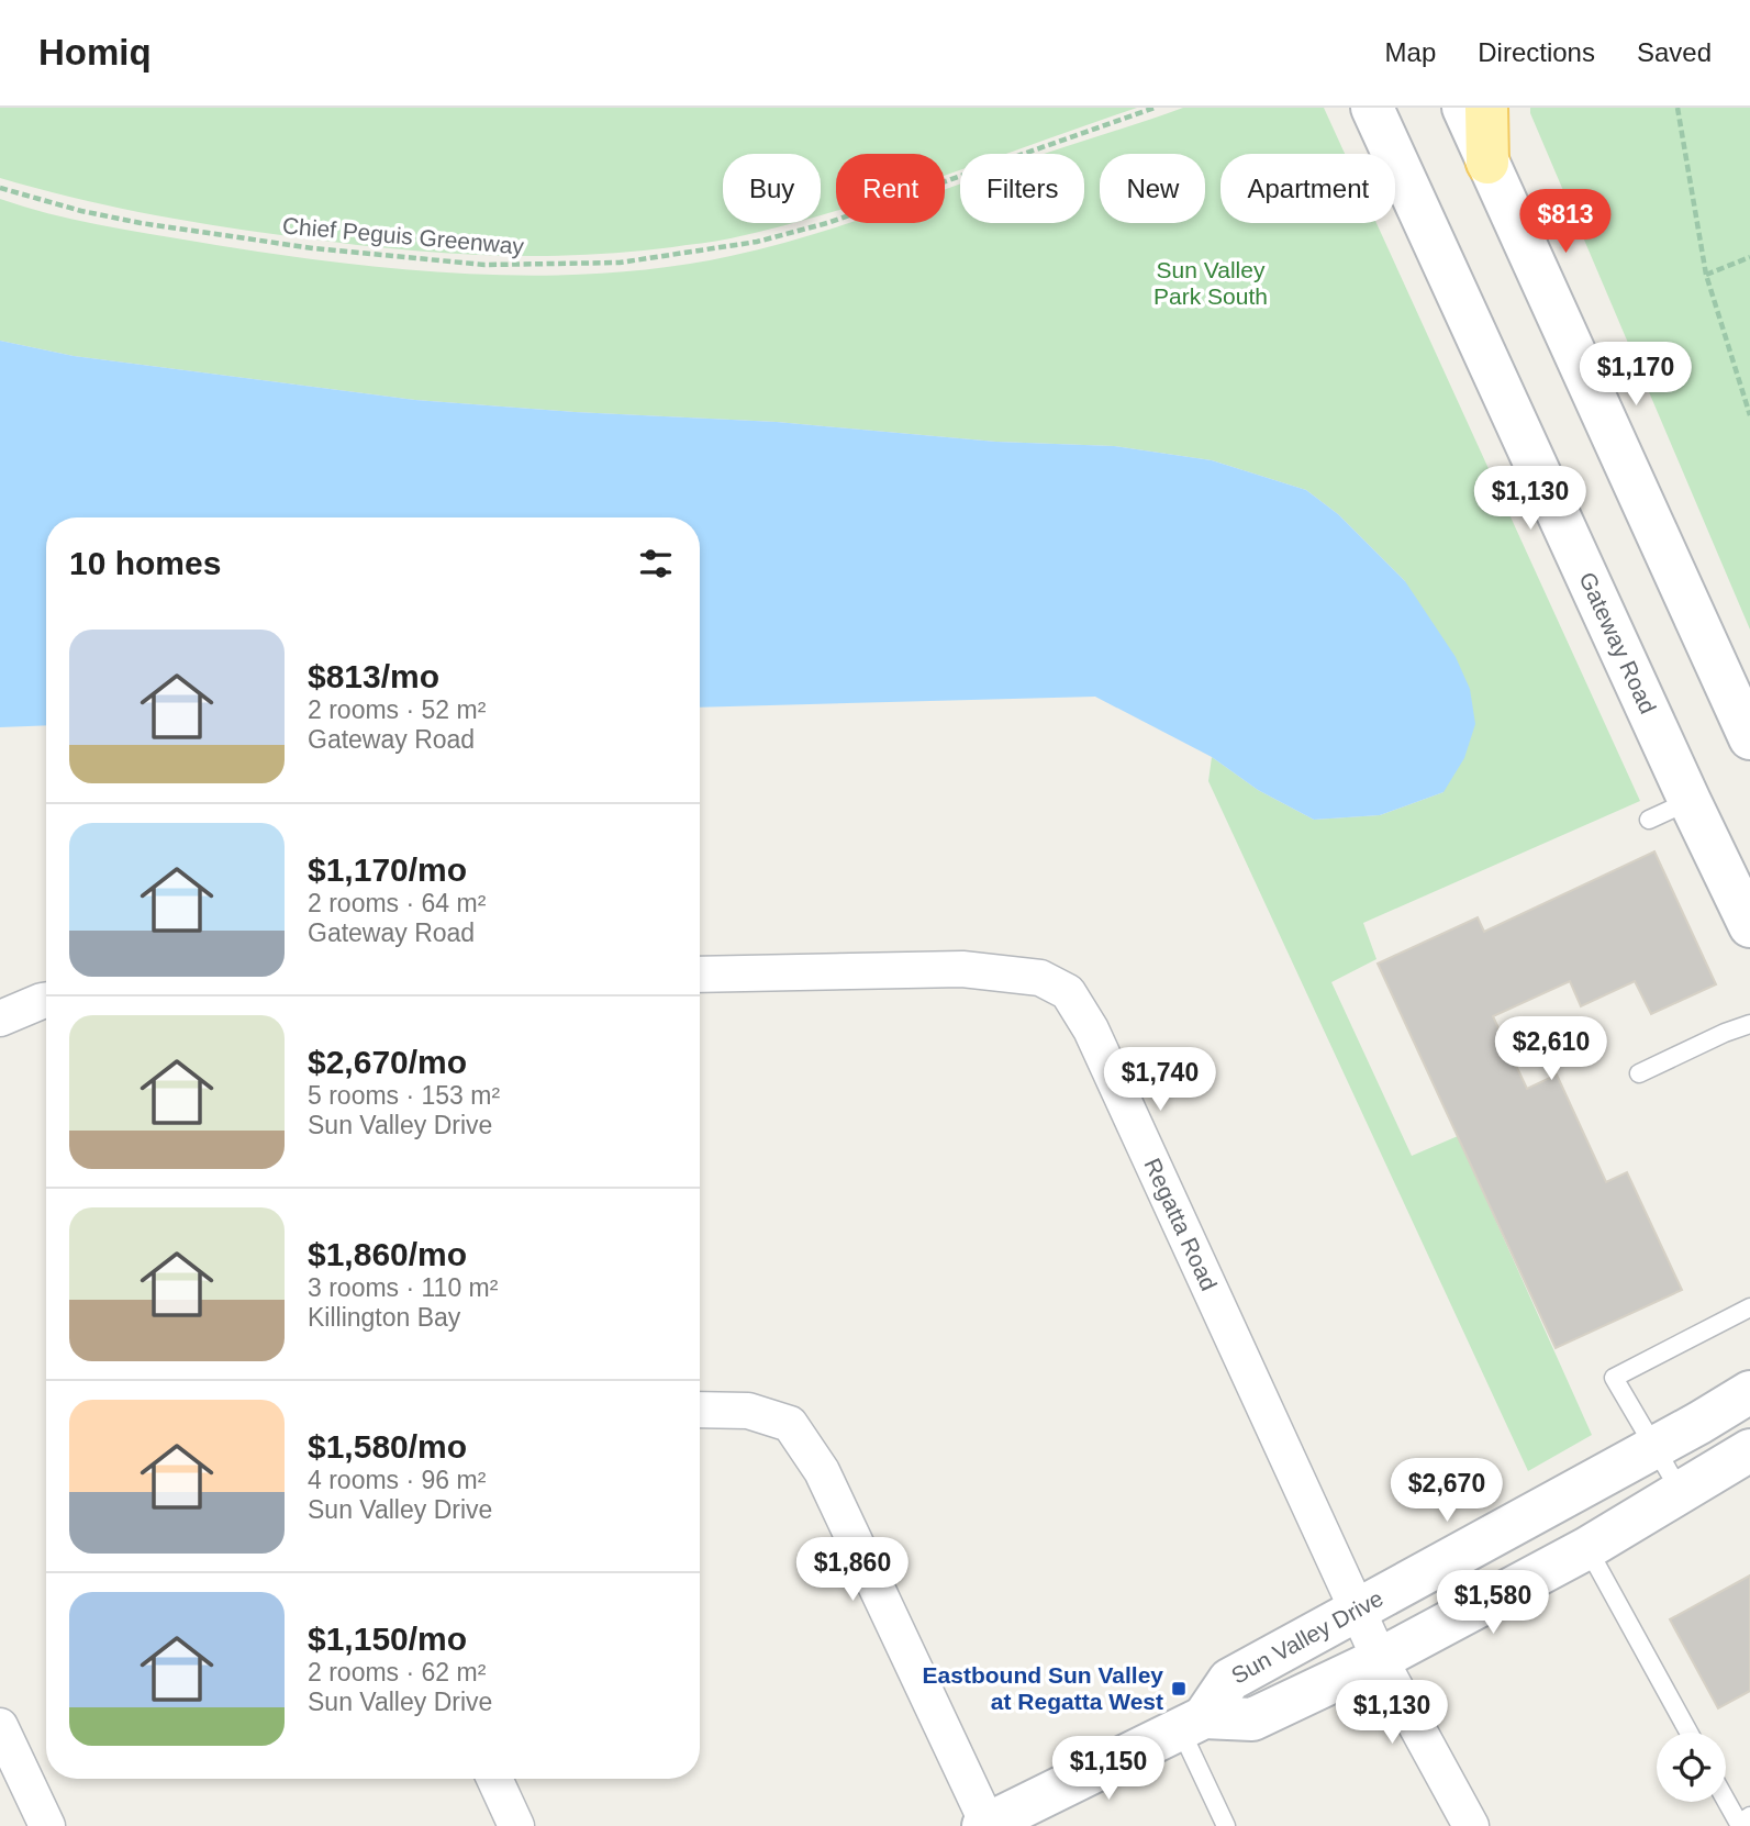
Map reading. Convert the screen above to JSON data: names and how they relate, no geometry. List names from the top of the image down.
{
  "streets": {
    "street": ["Gateway Road", "Regatta Road", "Sun Valley Drive"],
    "path": ["Chief Peguis Greenway"]
  },
  "crossings": [
    ["Regatta Road", "Sun Valley Drive"]
  ],
  "parks": ["Sun Valley Park South"],
  "places": {
    "transit": ["Eastbound Sun Valley at Regatta West"]
  },
  "page": {
    "header": "Homiq",
    "nav": ["Map", "Directions", "Saved"],
    "chip": [
      "Buy",
      "Rent",
      "Filters",
      "New",
      "Apartment"
    ],
    "price": [
      "$813",
      "$1,170",
      "$1,130",
      "$2,610",
      "$1,740",
      "$2,670",
      "$1,860",
      "$1,580",
      "$1,130",
      "$1,150"
    ],
    "heading": "10 homes",
    "list": [
      {
        "name": "$813/mo",
        "note": "2 rooms · 52 m² · Gateway Road"
      },
      {
        "name": "$1,170/mo",
        "note": "2 rooms · 64 m² · Gateway Road"
      },
      {
        "name": "$2,670/mo",
        "note": "5 rooms · 153 m² · Sun Valley Drive"
      },
      {
        "name": "$1,860/mo",
        "note": "3 rooms · 110 m² · Killington Bay"
      },
      {
        "name": "$1,580/mo",
        "note": "4 rooms · 96 m² · Sun Valley Drive"
      },
      {
        "name": "$1,150/mo",
        "note": "2 rooms · 62 m² · Sun Valley Drive"
      }
    ]
  }
}
